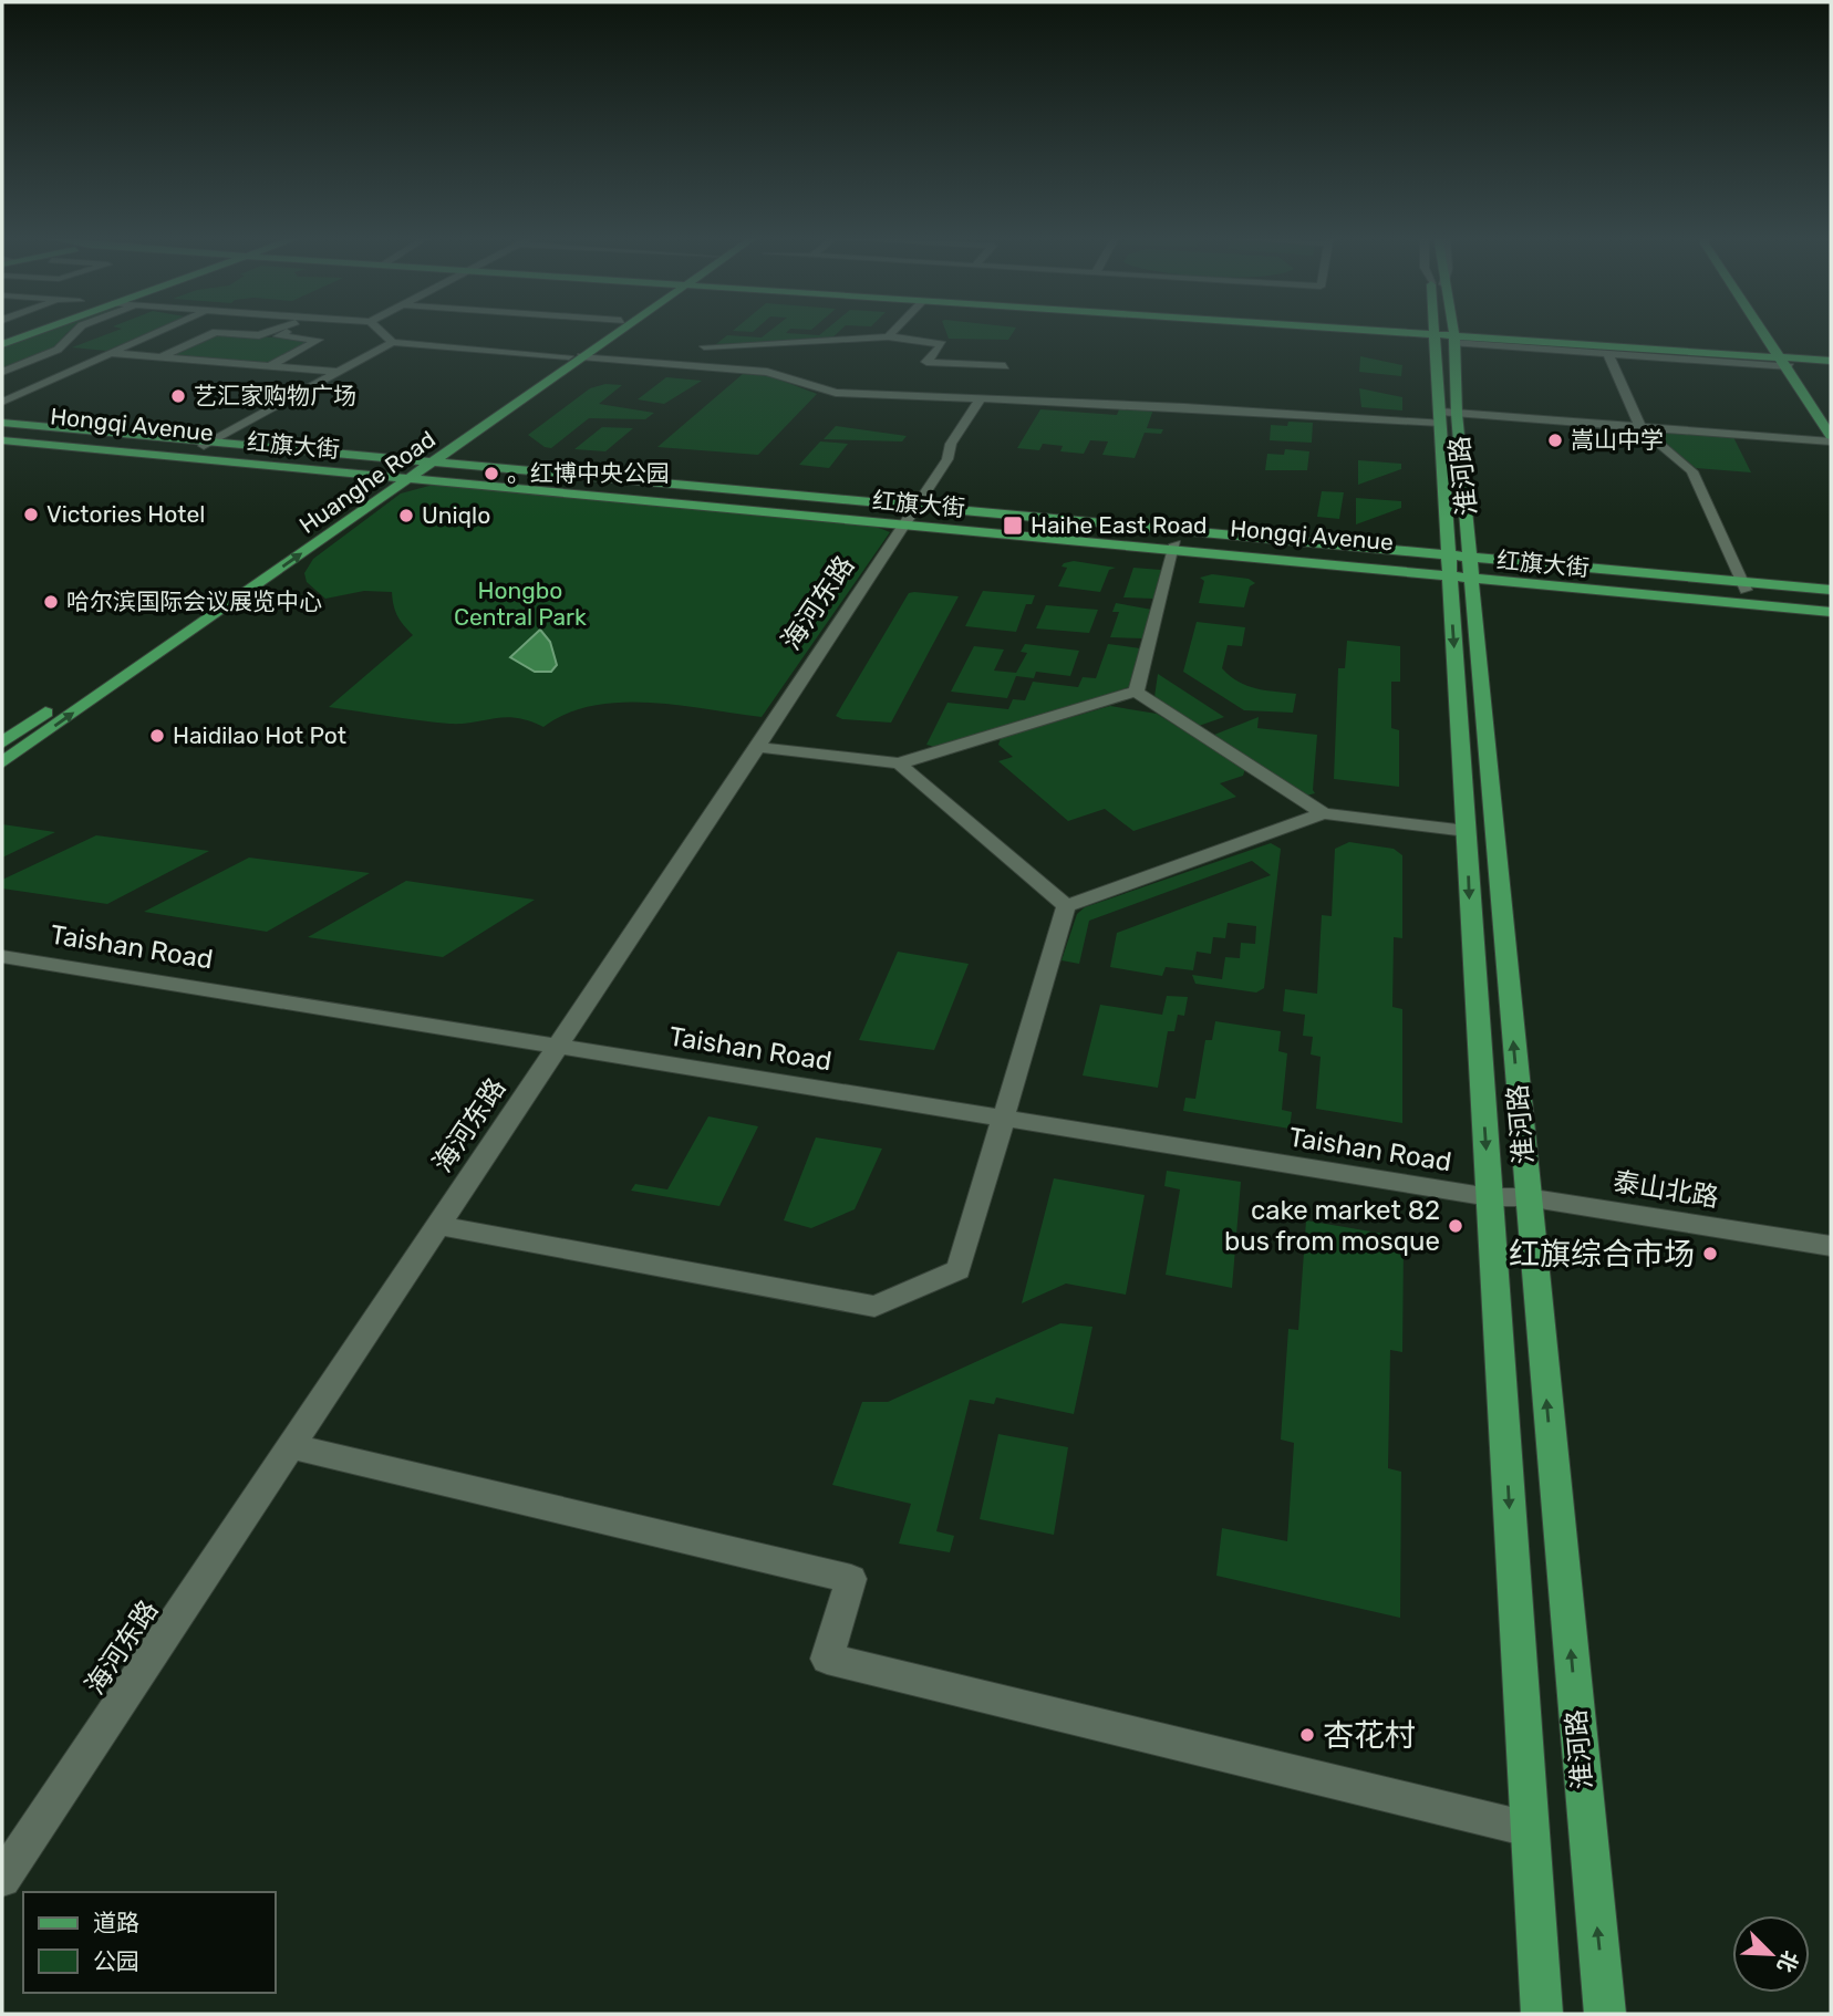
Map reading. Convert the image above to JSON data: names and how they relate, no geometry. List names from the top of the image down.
{
  "streets": {
    "main road": [
      "Hongqi Avenue",
      "红旗大街",
      "淮河路",
      "Huanghe Road"
    ],
    "street": ["海河东路", "Taishan Road", "泰山北路"]
  },
  "crossings": [
    ["Hongqi Avenue", "红旗大街"],
    ["Hongqi Avenue", "淮河路"],
    ["Hongqi Avenue", "Huanghe Road"],
    ["Hongqi Avenue", "海河东路"],
    ["红旗大街", "淮河路"],
    ["红旗大街", "Huanghe Road"],
    ["红旗大街", "海河东路"],
    ["淮河路", "Taishan Road"],
    ["淮河路", "泰山北路"],
    ["海河东路", "Taishan Road"],
    ["Taishan Road", "泰山北路"]
  ],
  "parks": ["Hongbo Central Park"],
  "places": {
    "other": [
      "艺汇家购物广场",
      "嵩山中学",
      "。红博中央公园",
      "Victories Hotel",
      "Uniqlo",
      "哈尔滨国际会议展览中心",
      "Haidilao Hot Pot",
      "cake market 82 bus from mosque",
      "红旗综合市场",
      "杏花村"
    ],
    "transit": ["Haihe East Road"]
  },
  "legend": ["道路", "公园"],
  "north": "bottom right"
}
